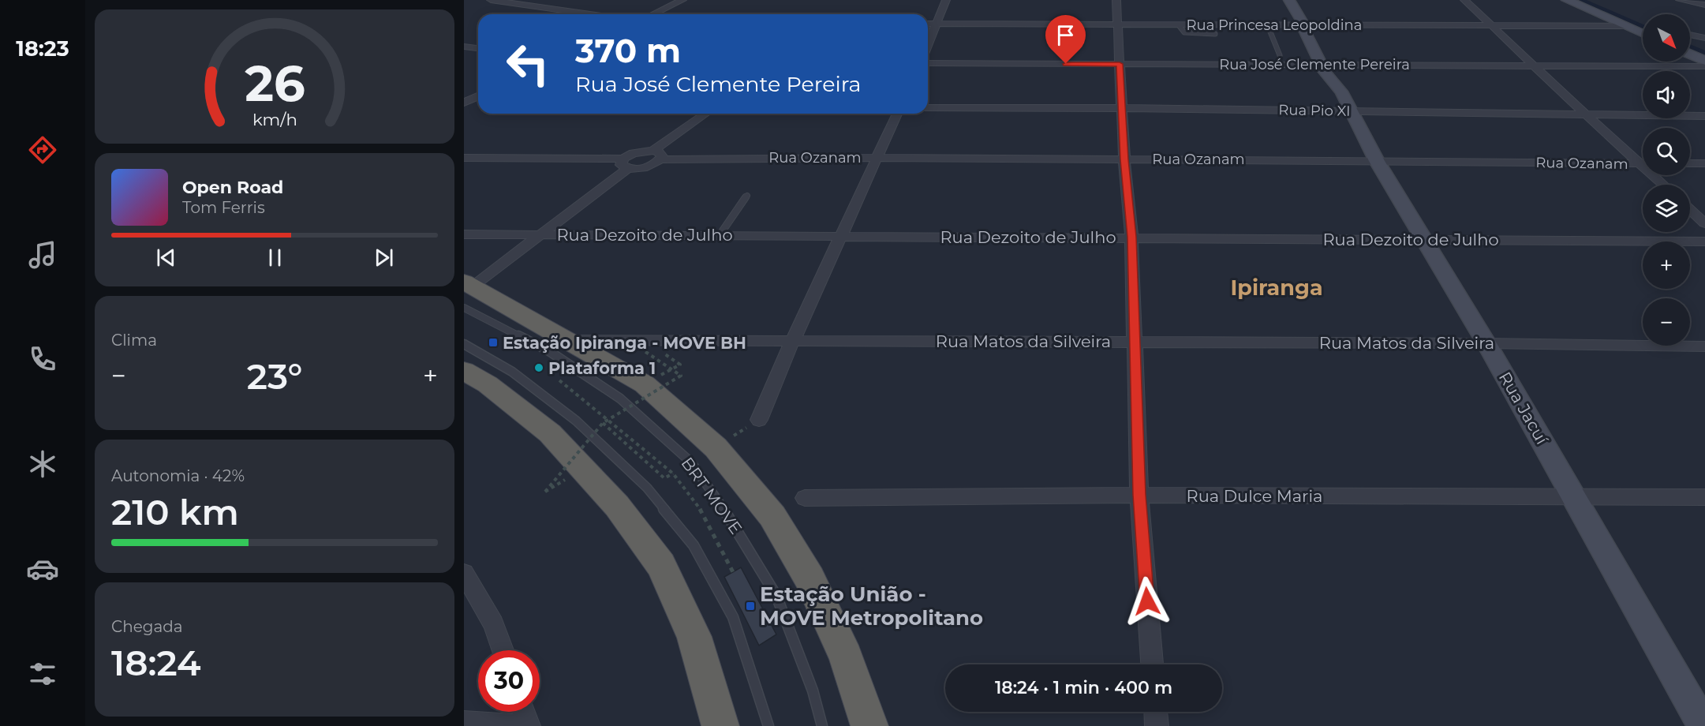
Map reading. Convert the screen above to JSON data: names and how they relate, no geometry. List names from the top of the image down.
{
  "streets": {
    "main road": ["Rua Jacuí"],
    "street": [
      "Rua Princesa Leopoldina",
      "Rua José Clemente Pereira",
      "Rua Pio XI",
      "Rua Ozanam",
      "Rua Dezoito de Julho",
      "Rua Matos da Silveira",
      "Rua Dulce Maria"
    ],
    "lane": ["BRT MOVE"]
  },
  "crossings": [
    ["Rua Princesa Leopoldina", "Rua Jacuí"],
    ["Rua José Clemente Pereira", "Rua Jacuí"],
    ["Rua Pio XI", "Rua Jacuí"],
    ["Rua Ozanam", "Rua Jacuí"],
    ["Rua Dezoito de Julho", "Rua Jacuí"],
    ["Rua Matos da Silveira", "Rua Jacuí"],
    ["Rua Jacuí", "Rua Dulce Maria"]
  ],
  "districts": ["Ipiranga"],
  "places": {
    "transit": ["Estação Ipiranga - MOVE BH", "Estação União - MOVE Metropolitano"],
    "other": ["Plataforma 1"]
  },
  "north": "bottom right",
  "page": {
    "tabs": "18:23",
    "map_buttons": ["+", "−"],
    "turn": ["370 m", "Rua José Clemente Pereira"],
    "song": ["Open Road", "Tom Ferris"],
    "tile": [
      "Clima",
      ["Autonomia · 42%", "210 km"],
      ["Chegada", "18:24"]
    ],
    "heat": ["−", "23°", "+"],
    "limit": "30",
    "trip": "18:24 · 1 min · 400 m",
    "gauge": ["26", "km/h"]
  }
}
